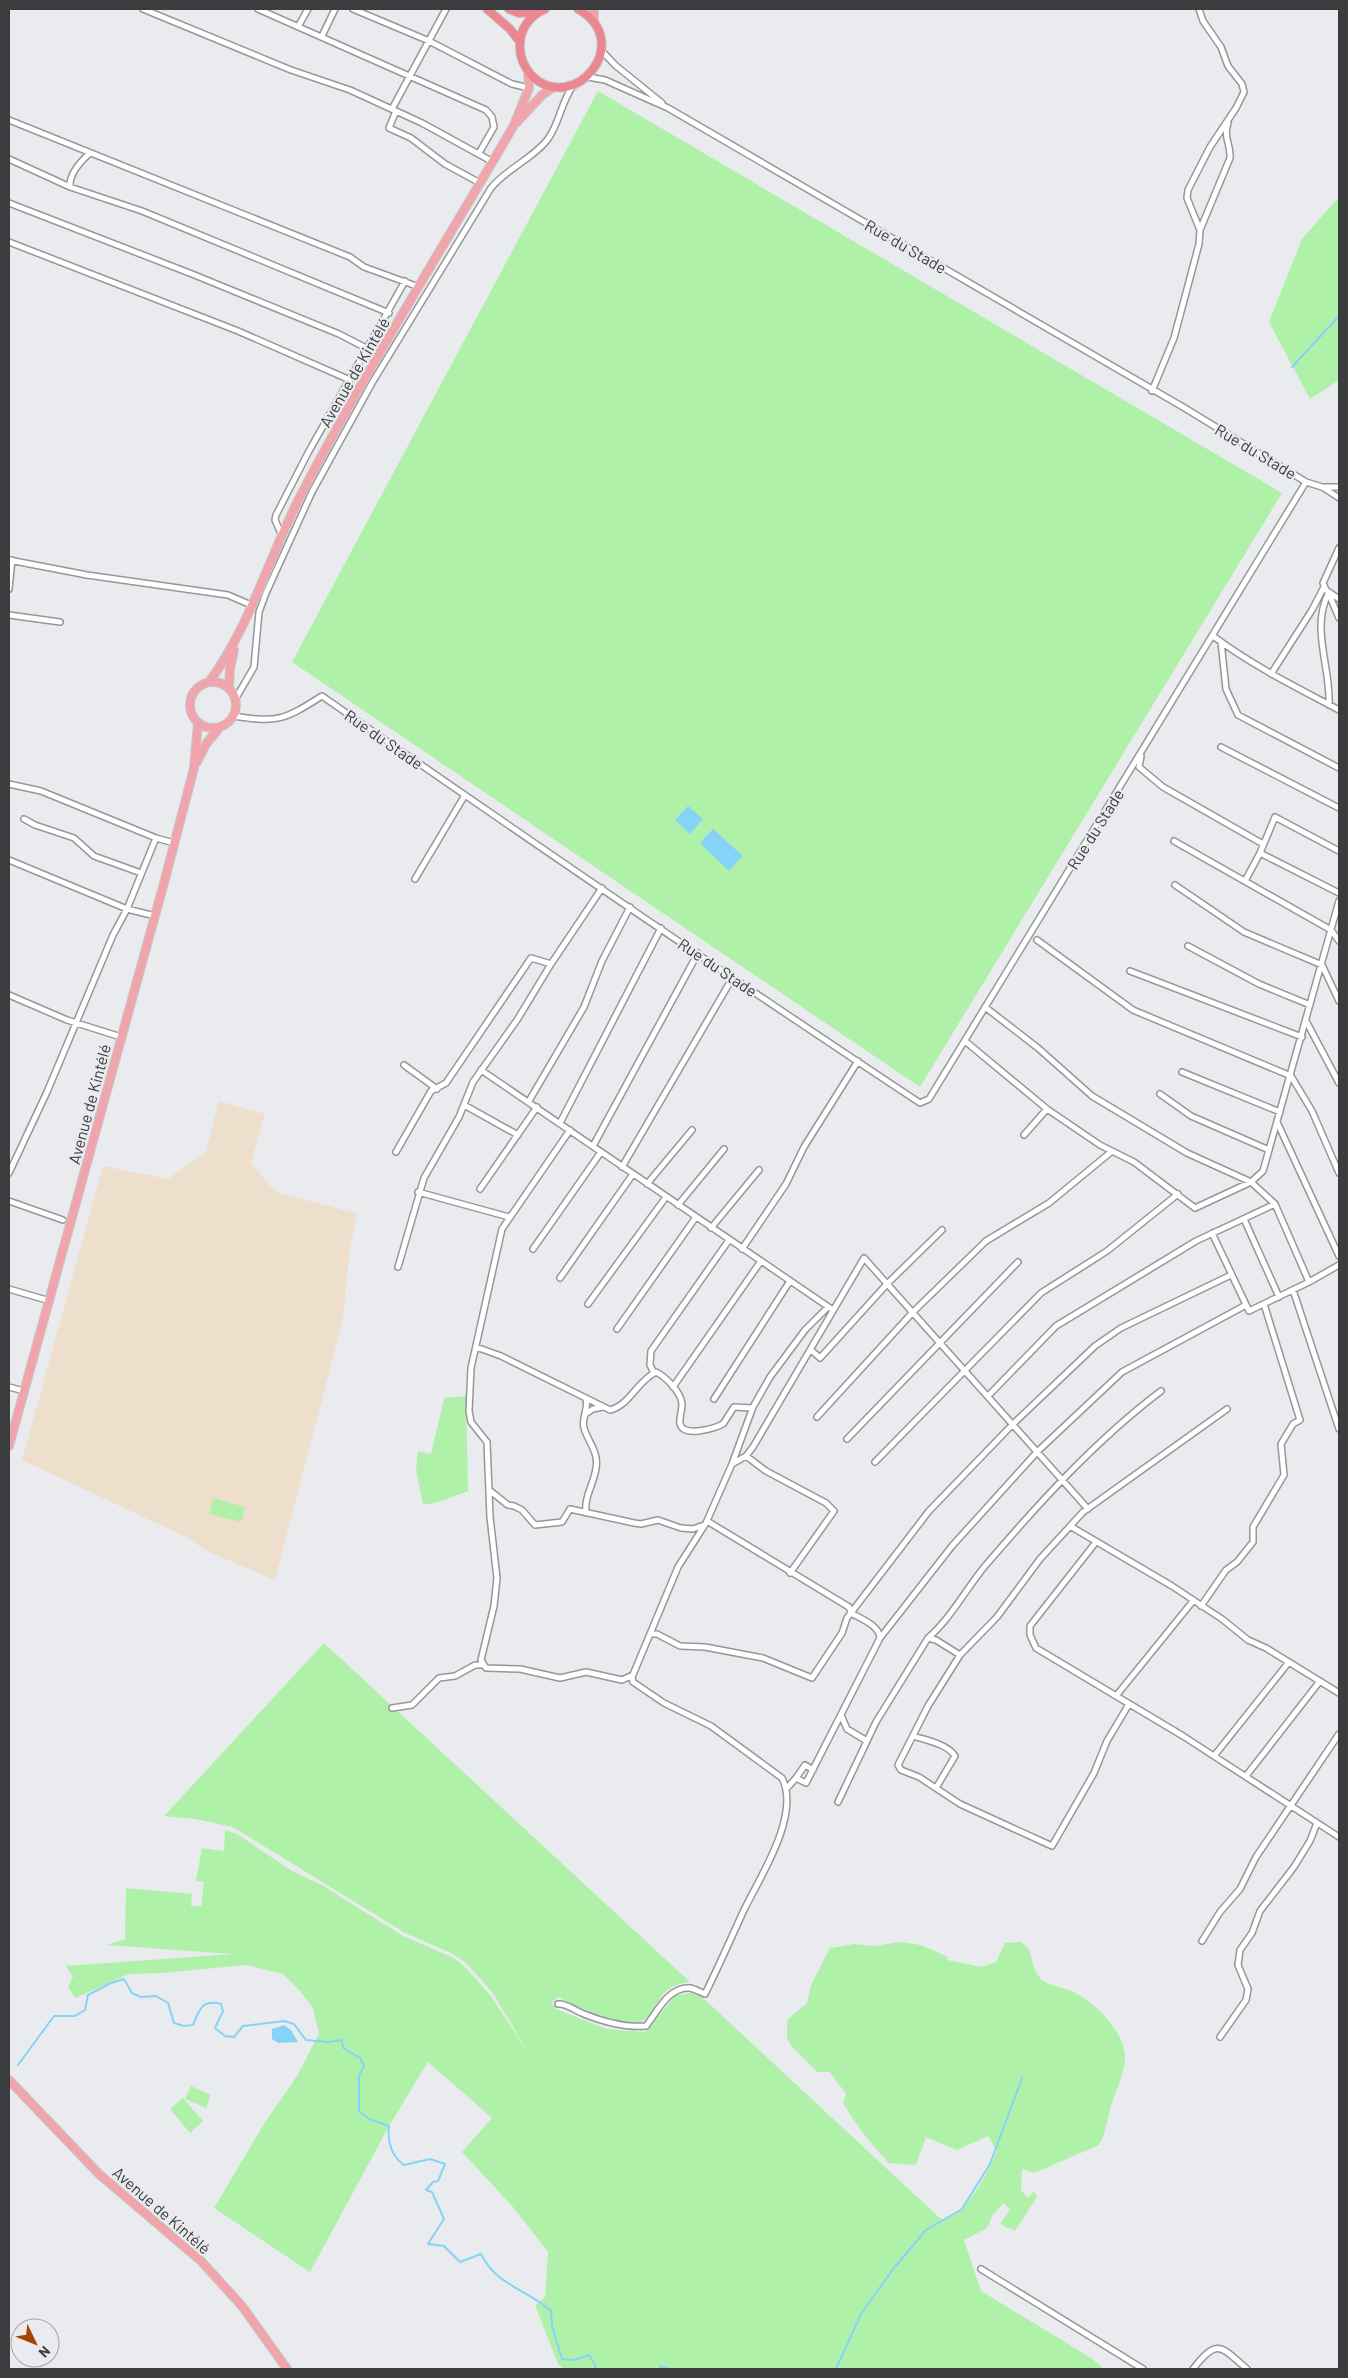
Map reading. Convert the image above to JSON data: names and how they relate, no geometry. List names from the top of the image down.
{
  "streets": {
    "main road": ["Avenue de Kintélé"],
    "street": ["Rue du Stade"]
  },
  "crossings": [
    ["Rue du Stade", "Avenue de Kintélé"]
  ],
  "north": "bottom right"
}
